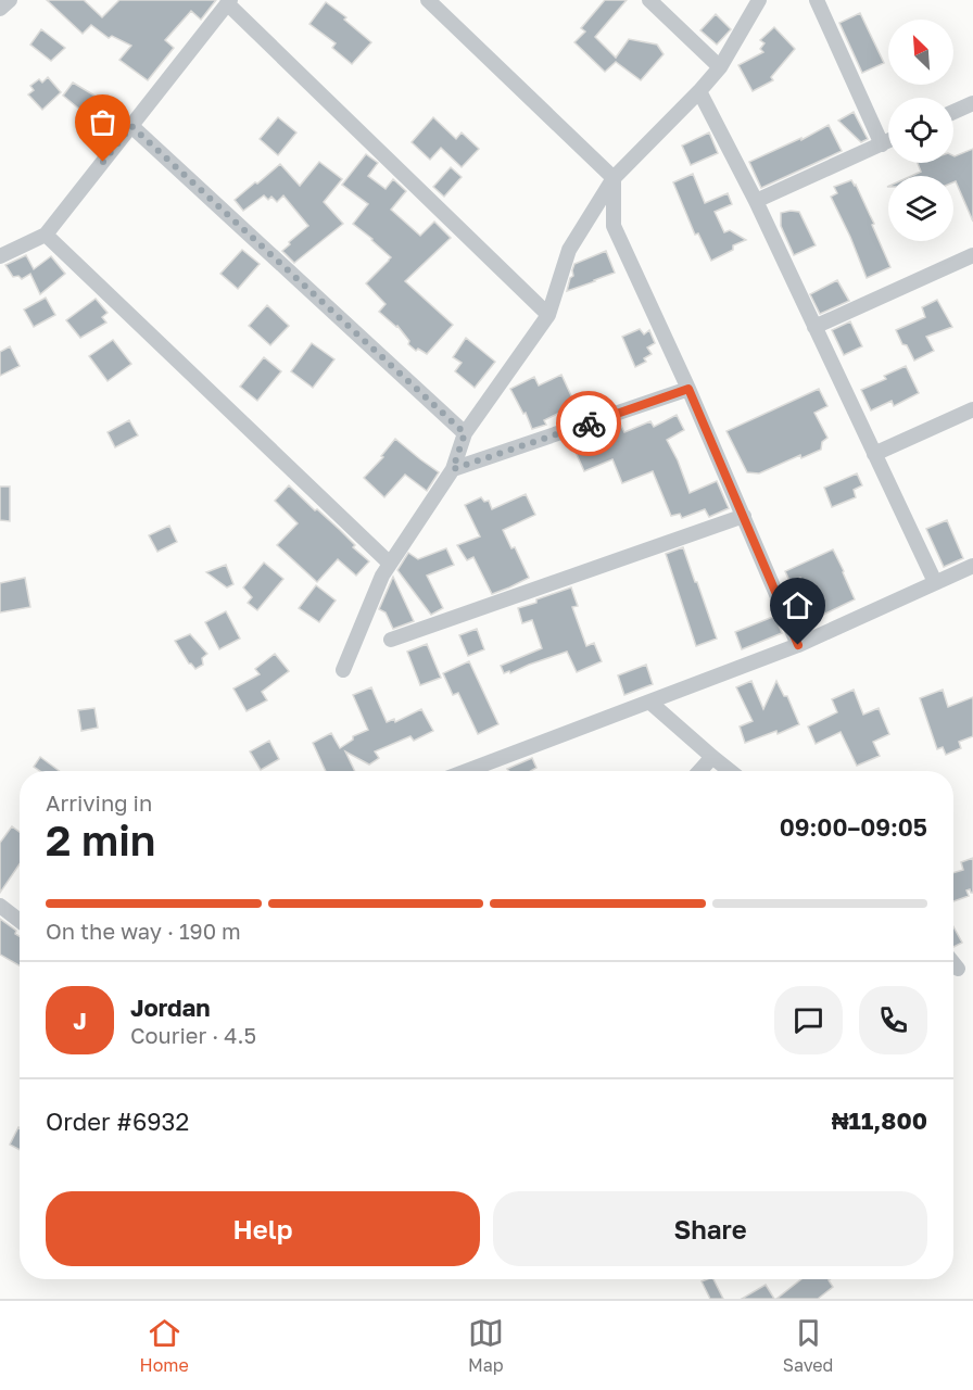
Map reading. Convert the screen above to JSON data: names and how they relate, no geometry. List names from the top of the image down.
{
  "north": "top left",
  "page": {
    "heading": ["2 min", "Arriving in", "09:00–09:05"],
    "panel": [
      "Jordan",
      "Courier · 4.5",
      "Order #6932",
      "₦11,800"
    ],
    "bar": "On the way · 190 m",
    "round": "J",
    "buttons": ["Help", "Share"],
    "tabs": ["Home", "Map", "Saved"]
  }
}
